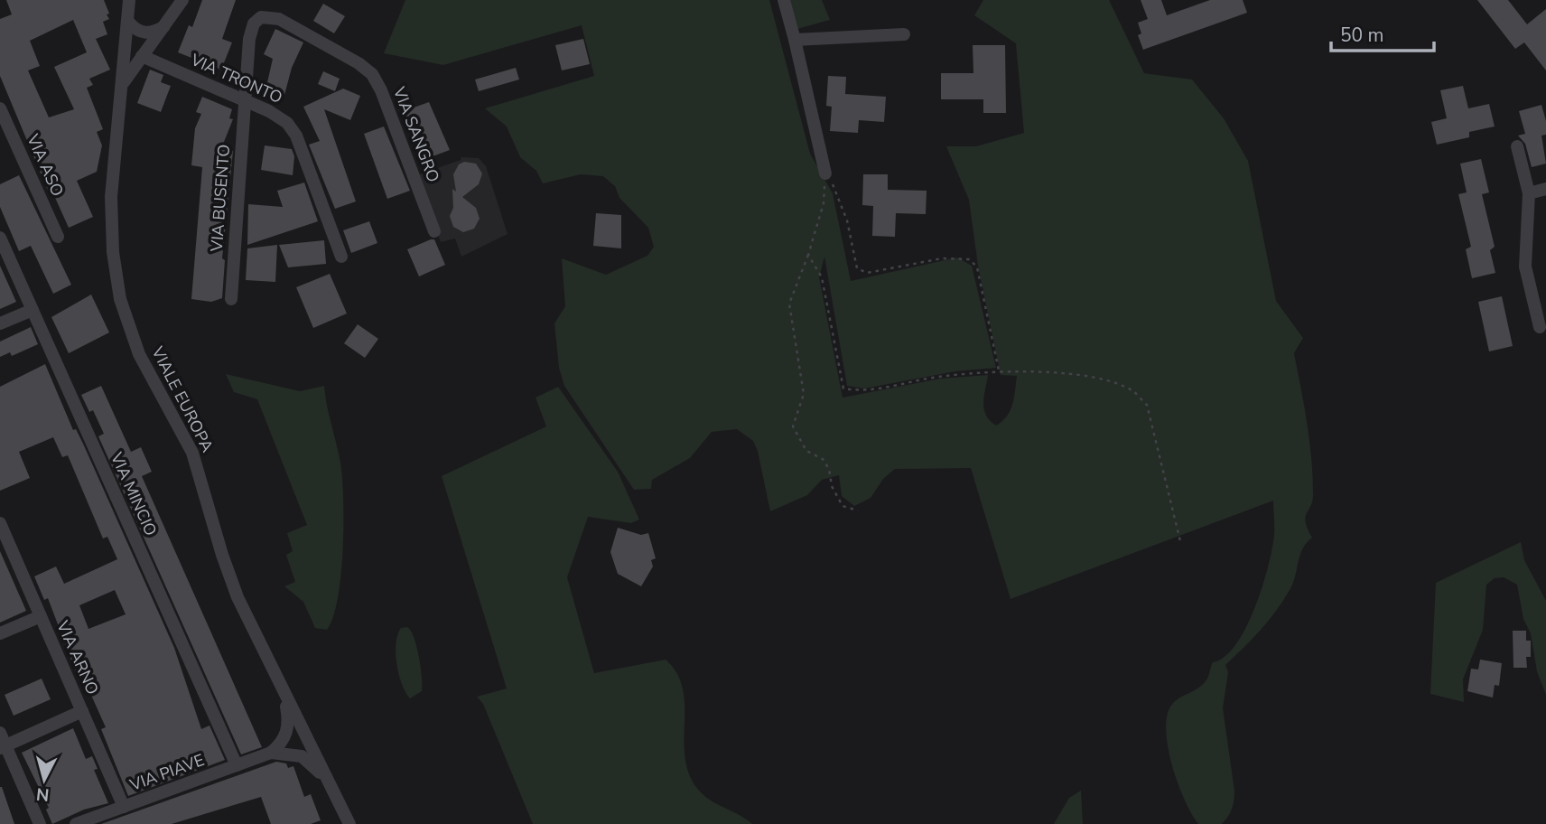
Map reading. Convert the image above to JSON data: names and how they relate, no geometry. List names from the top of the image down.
{
  "streets": {
    "street": [
      "VIA TRONTO",
      "VIA SANGRO",
      "VIA ASO",
      "VIA BUSENTO",
      "VIALE EUROPA",
      "VIA MINCIO",
      "VIA ARNO",
      "VIA PIAVE"
    ]
  },
  "crossings": [
    ["VIA TRONTO", "VIA SANGRO"],
    ["VIA TRONTO", "VIA BUSENTO"],
    ["VIA SANGRO", "VIA BUSENTO"],
    ["VIALE EUROPA", "VIA PIAVE"],
    ["VIA MINCIO", "VIA PIAVE"],
    ["VIA ARNO", "VIA PIAVE"]
  ],
  "scale_bar": "50 m",
  "north": "bottom"
}
